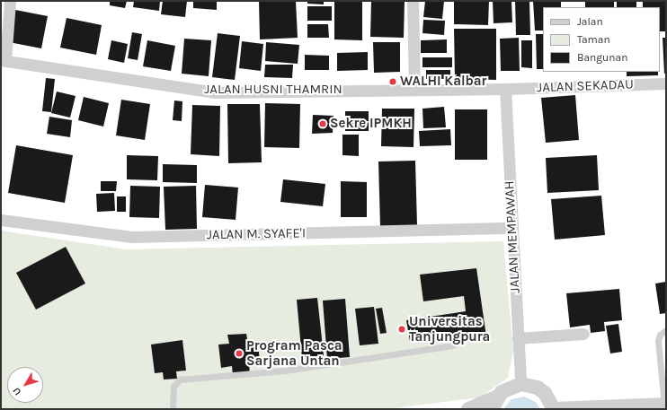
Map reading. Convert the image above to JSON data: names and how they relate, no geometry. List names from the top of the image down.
{
  "streets": {
    "street": [
      "JALAN SEKADAU",
      "JALAN HUSNI THAMRIN",
      "JALAN M. SYAFE'I",
      "JALAN MEMPAWAH"
    ]
  },
  "crossings": [
    ["JALAN SEKADAU", "JALAN HUSNI THAMRIN"],
    ["JALAN SEKADAU", "JALAN MEMPAWAH"],
    ["JALAN HUSNI THAMRIN", "JALAN MEMPAWAH"],
    ["JALAN M. SYAFE'I", "JALAN MEMPAWAH"]
  ],
  "places": [
    "WALHI Kalbar",
    "Sekre IPMKH",
    "Universitas Tanjungpura",
    "Program Pasca Sarjana Untan"
  ],
  "legend": ["Jalan", "Taman", "Bangunan"],
  "north": "bottom left"
}
